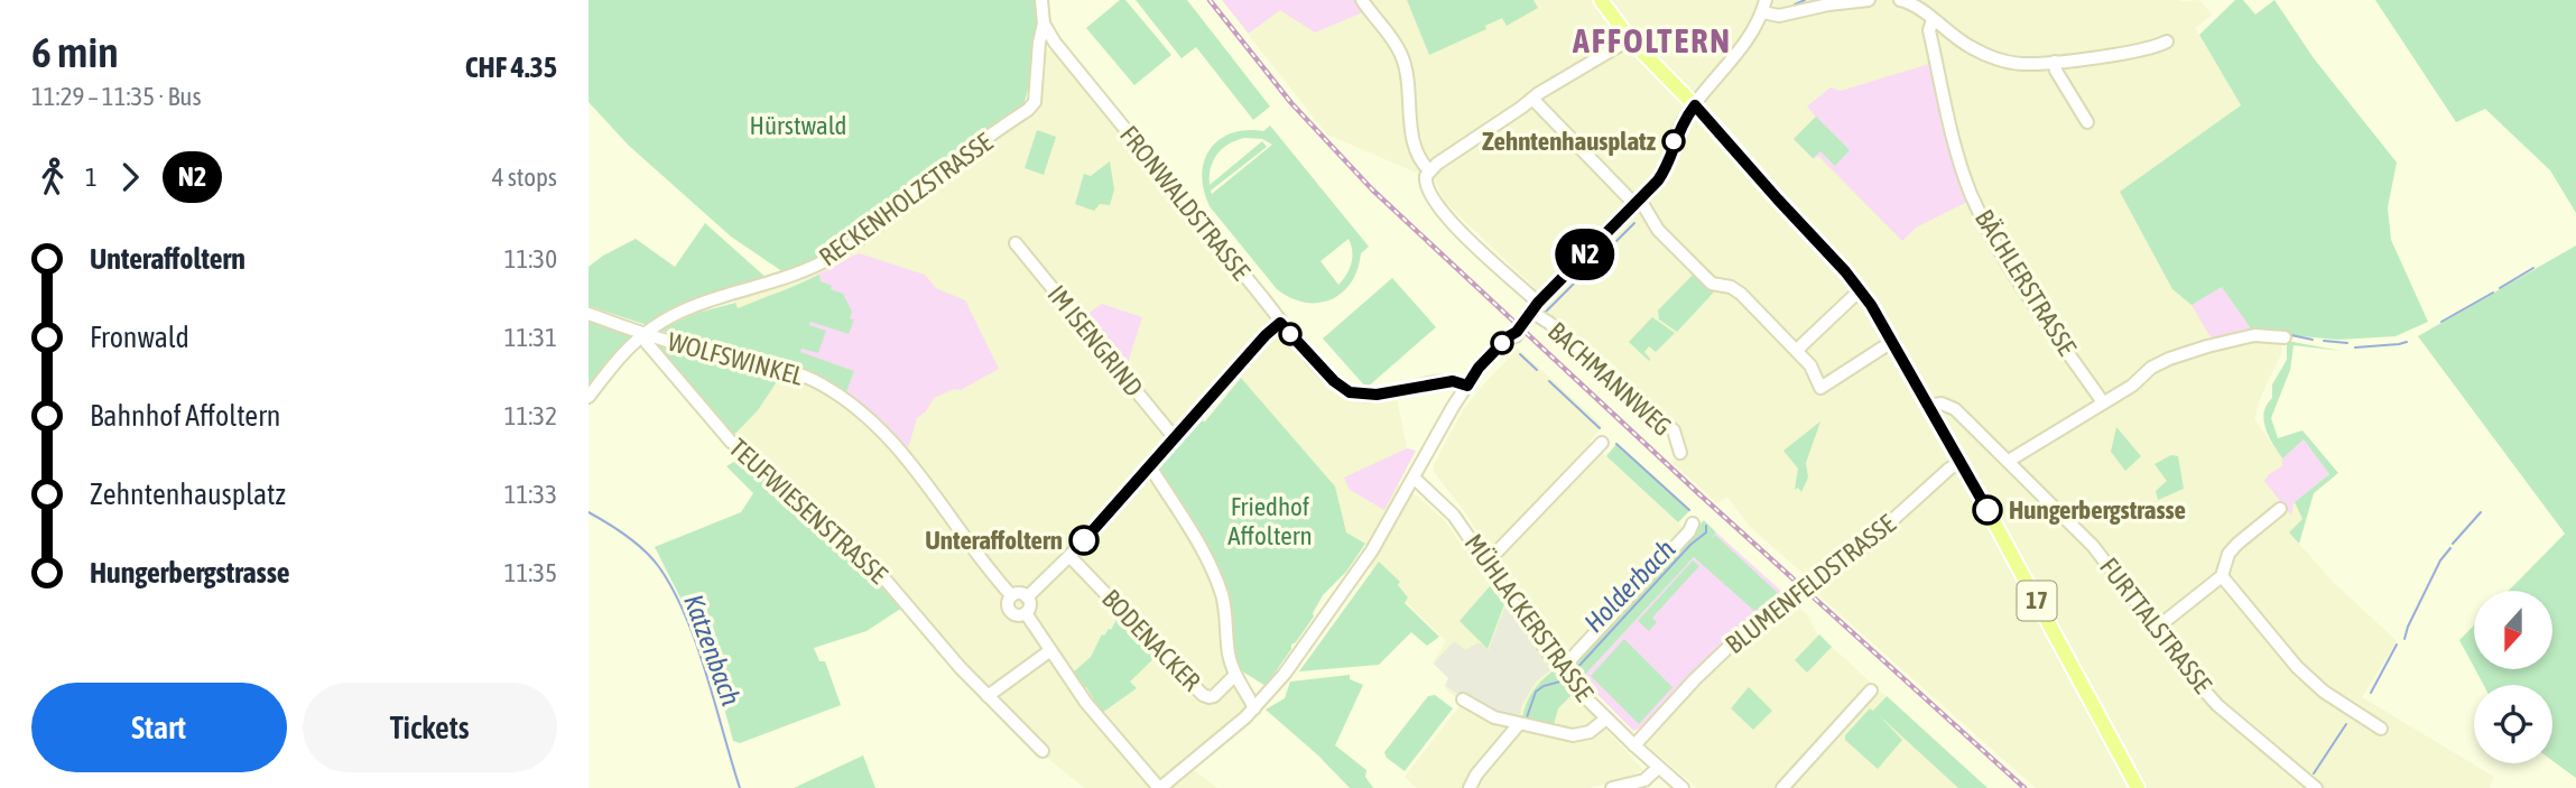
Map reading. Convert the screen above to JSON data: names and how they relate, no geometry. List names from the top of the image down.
{
  "streets": {
    "main road": ["17"],
    "street": [
      "RECKENHOLZSTRASSE",
      "FRONWALDSTRASSE",
      "BÄCHLERSTRASSE",
      "IM ISENGRIND",
      "WOLFSWINKEL",
      "BACHMANNWEG",
      "TEUFWIESENSTRASSE",
      "BLUMENFELDSTRASSE",
      "MÜHLACKERSTRASSE",
      "FURTTALSTRASSE",
      "BODENACKER"
    ]
  },
  "crossings": [
    ["RECKENHOLZSTRASSE", "FRONWALDSTRASSE"],
    ["RECKENHOLZSTRASSE", "WOLFSWINKEL"],
    ["RECKENHOLZSTRASSE", "TEUFWIESENSTRASSE"],
    ["WOLFSWINKEL", "TEUFWIESENSTRASSE"],
    ["BLUMENFELDSTRASSE", "17"],
    ["BLUMENFELDSTRASSE", "MÜHLACKERSTRASSE"],
    ["17", "FURTTALSTRASSE"]
  ],
  "districts": ["AFFOLTERN"],
  "water": ["Holderbach", "Katzenbach"],
  "parks": ["Hürstwald", "Friedhof Affoltern"],
  "places": ["Zehntenhausplatz", "Hungerbergstrasse", "Unteraffoltern"],
  "lines": ["bus line N2"],
  "north": "bottom",
  "page": {
    "heading": ["6 min", "11:29 – 11:35 · Bus", "CHF 4.35"],
    "on_map": "N2",
    "legs": ["1", "N2", "4 stops"],
    "list": [
      {
        "name": "Unteraffoltern",
        "value": "11:30"
      },
      {
        "name": "Fronwald",
        "value": "11:31"
      },
      {
        "name": "Bahnhof Affoltern",
        "value": "11:32"
      },
      {
        "name": "Zehntenhausplatz",
        "value": "11:33"
      },
      {
        "name": "Hungerbergstrasse",
        "value": "11:35"
      }
    ],
    "buttons": ["Start", "Tickets"]
  }
}
